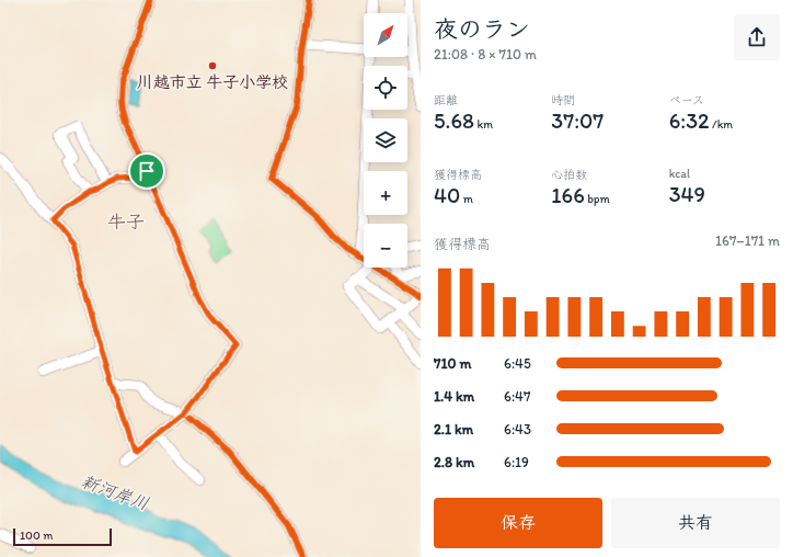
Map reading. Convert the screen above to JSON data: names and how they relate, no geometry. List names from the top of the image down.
{
  "districts": ["牛子"],
  "water": ["新河岸川"],
  "places": ["川越市立 牛子小学校"],
  "scale_bar": "100 m",
  "north": "top right",
  "page": {
    "heading": ["夜のラン", "21:08 · 8 × 710 m"],
    "map_buttons": ["+", "−"],
    "stats": [
      ["距離", "5.68 km"],
      ["時間", "37:07"],
      ["ペース", "6:32 /km"],
      ["獲得標高", "40 m"],
      ["心拍数", "166 bpm"],
      ["kcal", "349"]
    ],
    "chart": ["獲得標高", "167–171 m"],
    "list": [
      {
        "name": "710 m",
        "note": "6:45"
      },
      {
        "name": "1.4 km",
        "note": "6:47"
      },
      {
        "name": "2.1 km",
        "note": "6:43"
      },
      {
        "name": "2.8 km",
        "note": "6:19"
      }
    ],
    "buttons": ["保存", "共有"],
    "scale": "100 m"
  }
}
